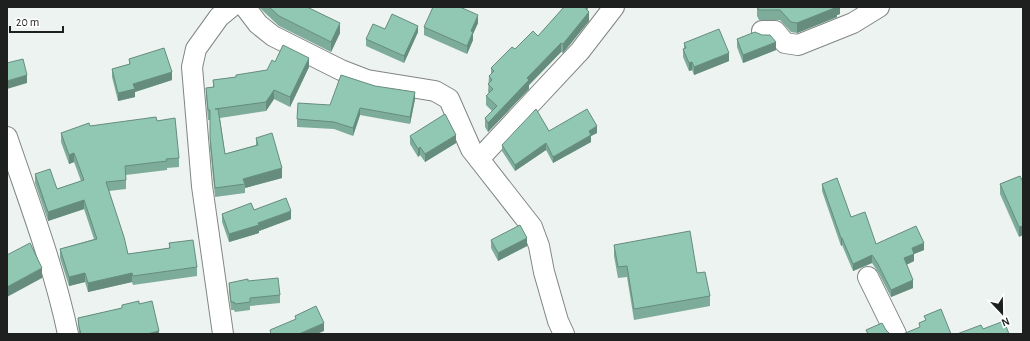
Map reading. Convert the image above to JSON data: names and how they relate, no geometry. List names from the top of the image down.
{
  "scale_bar": "20 m",
  "north": "bottom"
}
